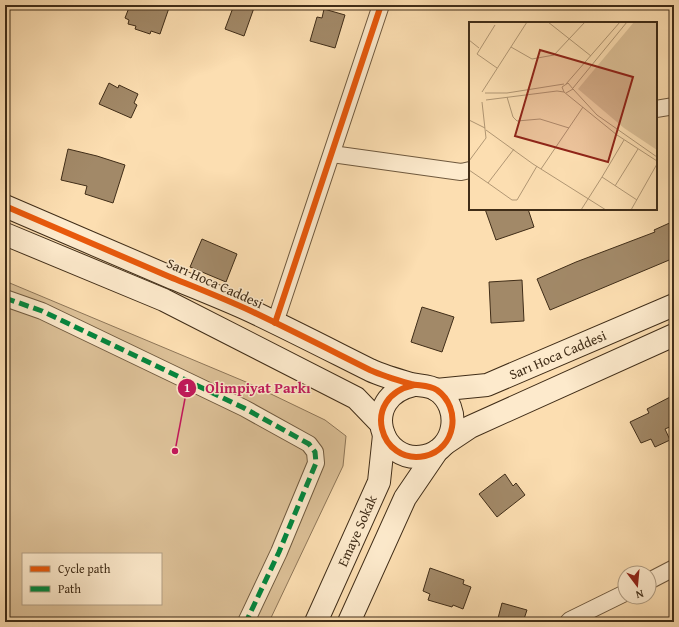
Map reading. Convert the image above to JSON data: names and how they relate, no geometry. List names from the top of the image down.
{
  "streets": {
    "street": ["Sarı Hoca Caddesi", "Emaye Sokak"]
  },
  "crossings": [
    ["Sarı Hoca Caddesi", "Emaye Sokak"]
  ],
  "places": ["Olimpiyat Parkı"],
  "legend": ["Cycle path", "Path"],
  "north": "bottom"
}
